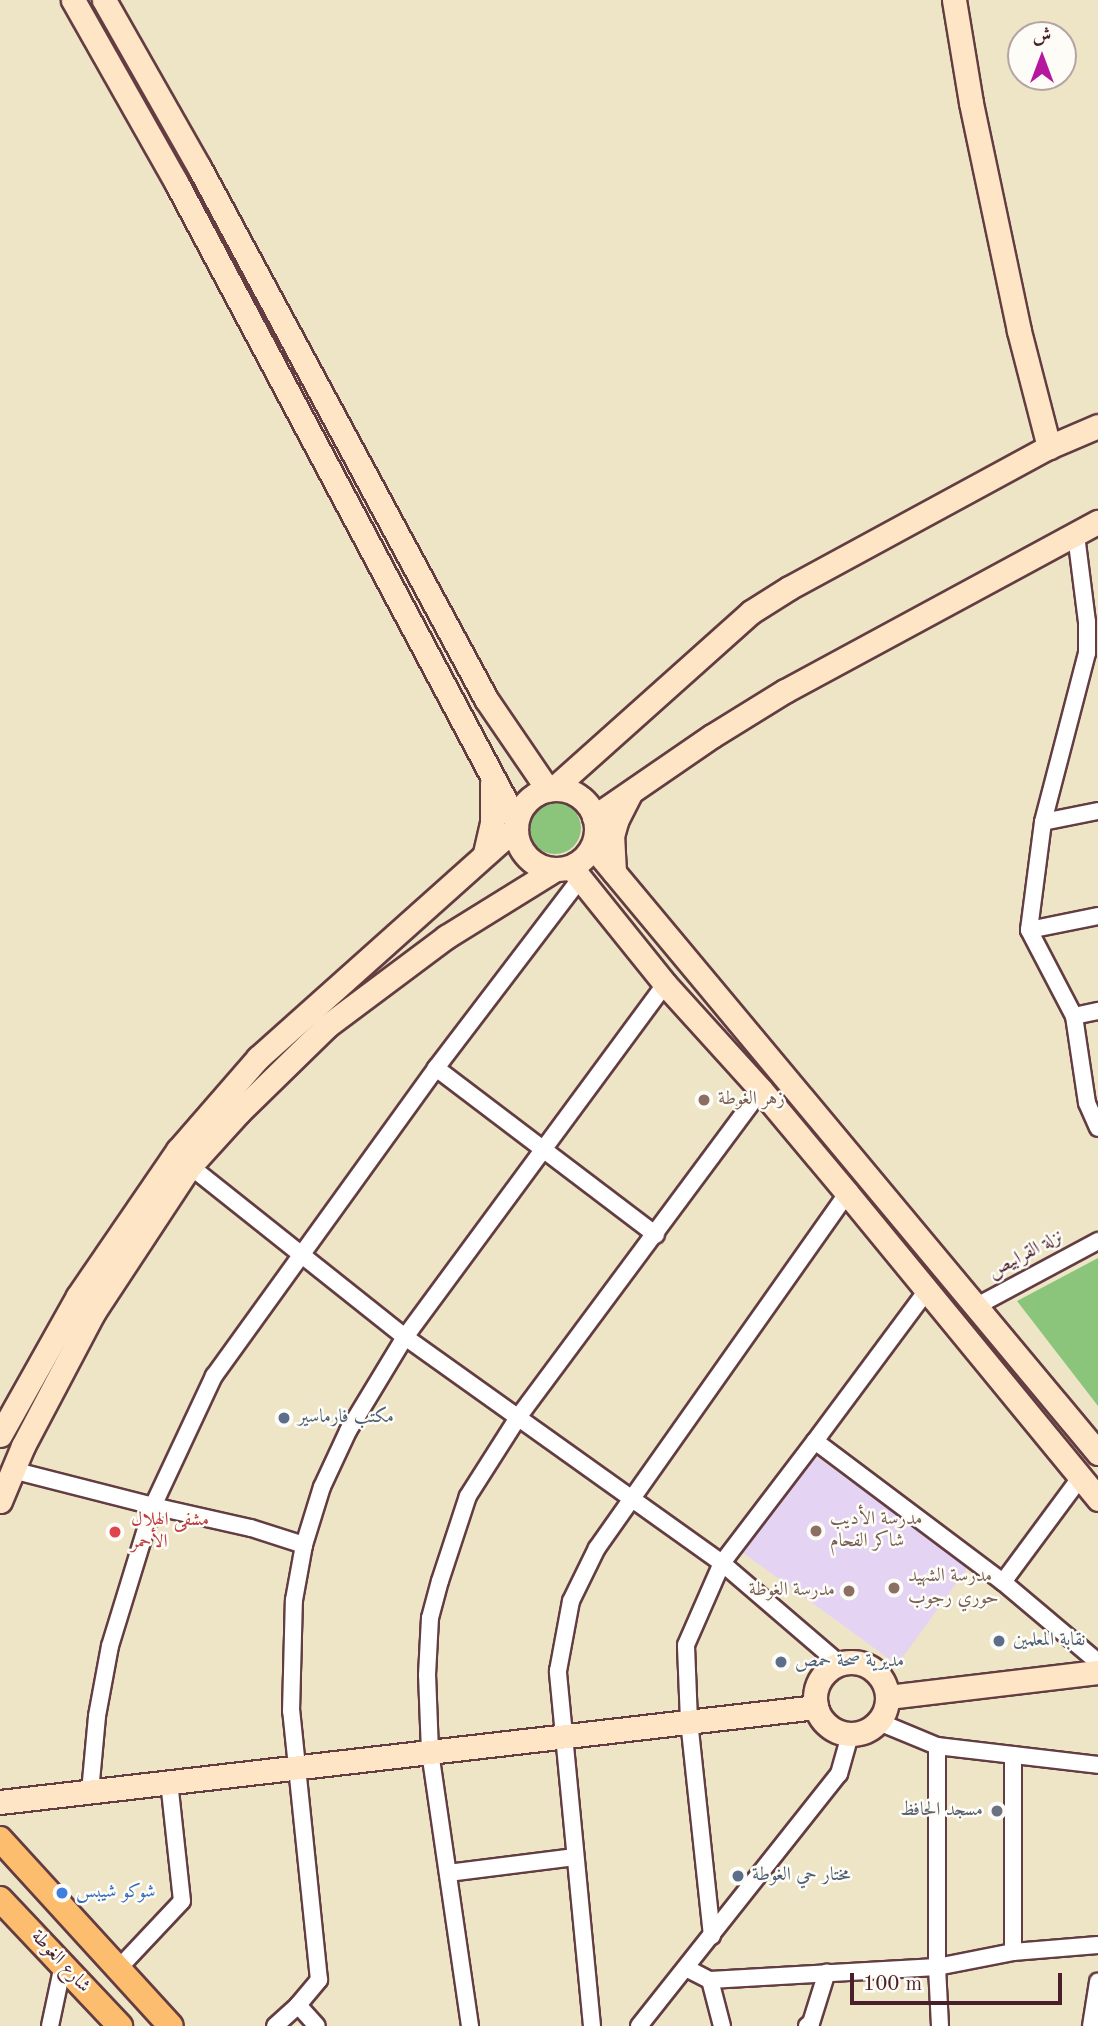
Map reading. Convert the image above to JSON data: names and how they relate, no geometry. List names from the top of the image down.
{
  "streets": {
    "main road": ["شارع الغوطة"],
    "street": ["نزلة القرابيص"]
  },
  "places": [
    "زهر الغوطة",
    "مكتب فارماسير",
    "مدرسة الأديب شاكر الفحام",
    "مشفى الهلال الأحمر",
    "مدرسة الشهيد حوري رجوب",
    "مدرسة الغوطة",
    "نقابة المعلمين",
    "مديرية صحة حمص",
    "مسجد الحافظ",
    "مختار حي الغوطة",
    "شوكو شيبس"
  ],
  "scale_bar": "100 m",
  "north": "top"
}
